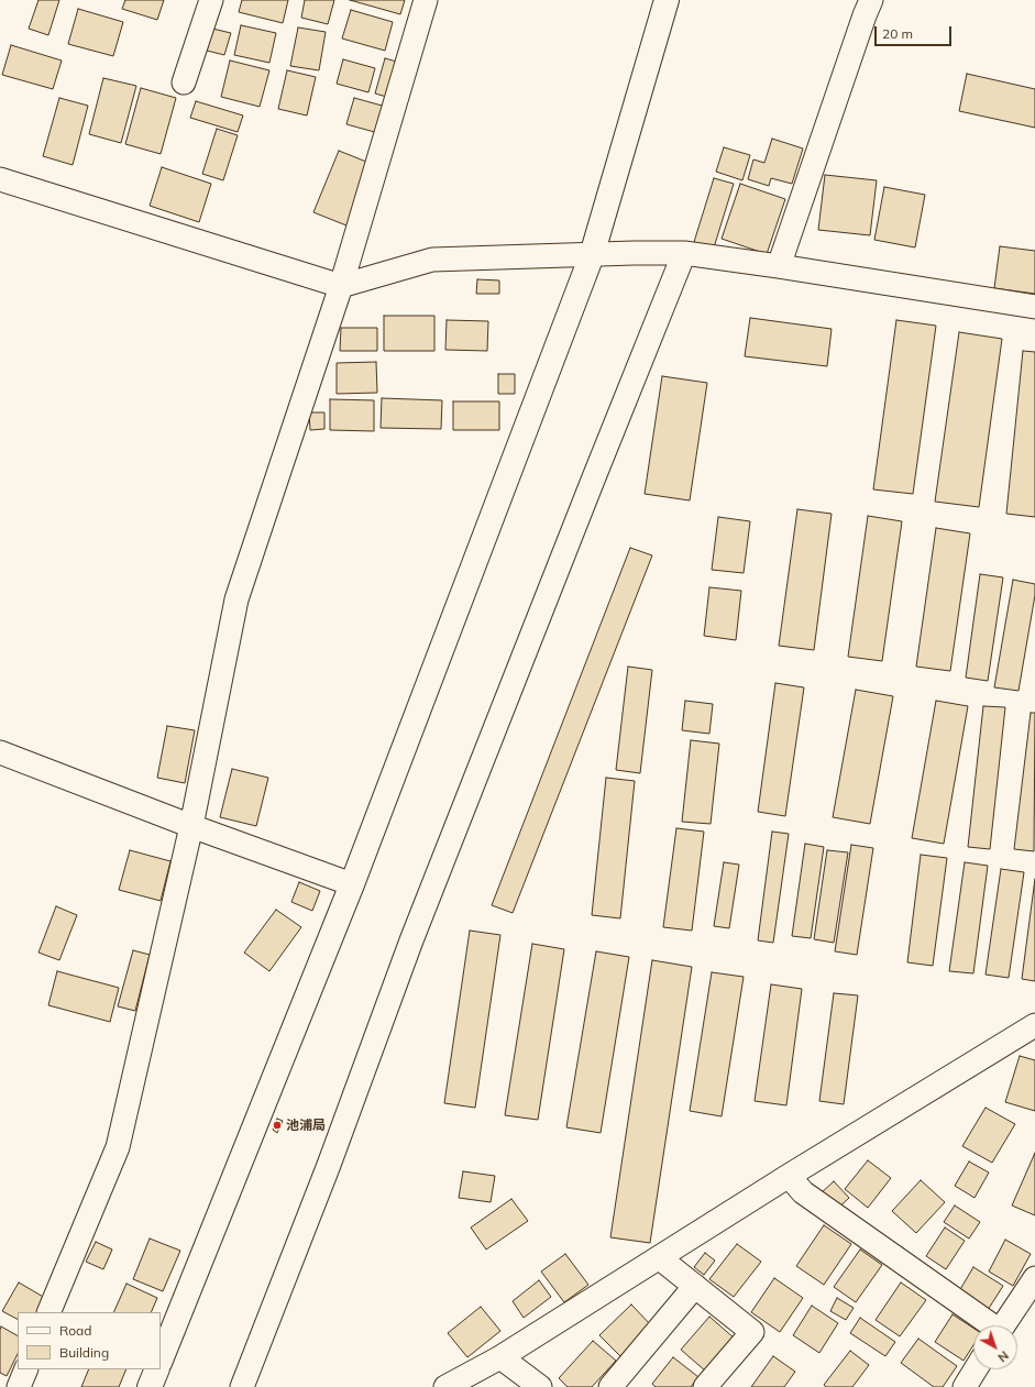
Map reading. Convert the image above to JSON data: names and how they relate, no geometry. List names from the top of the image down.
{
  "places": ["池浦局"],
  "legend": ["Road", "Building"],
  "scale_bar": "20 m",
  "north": "bottom right"
}
